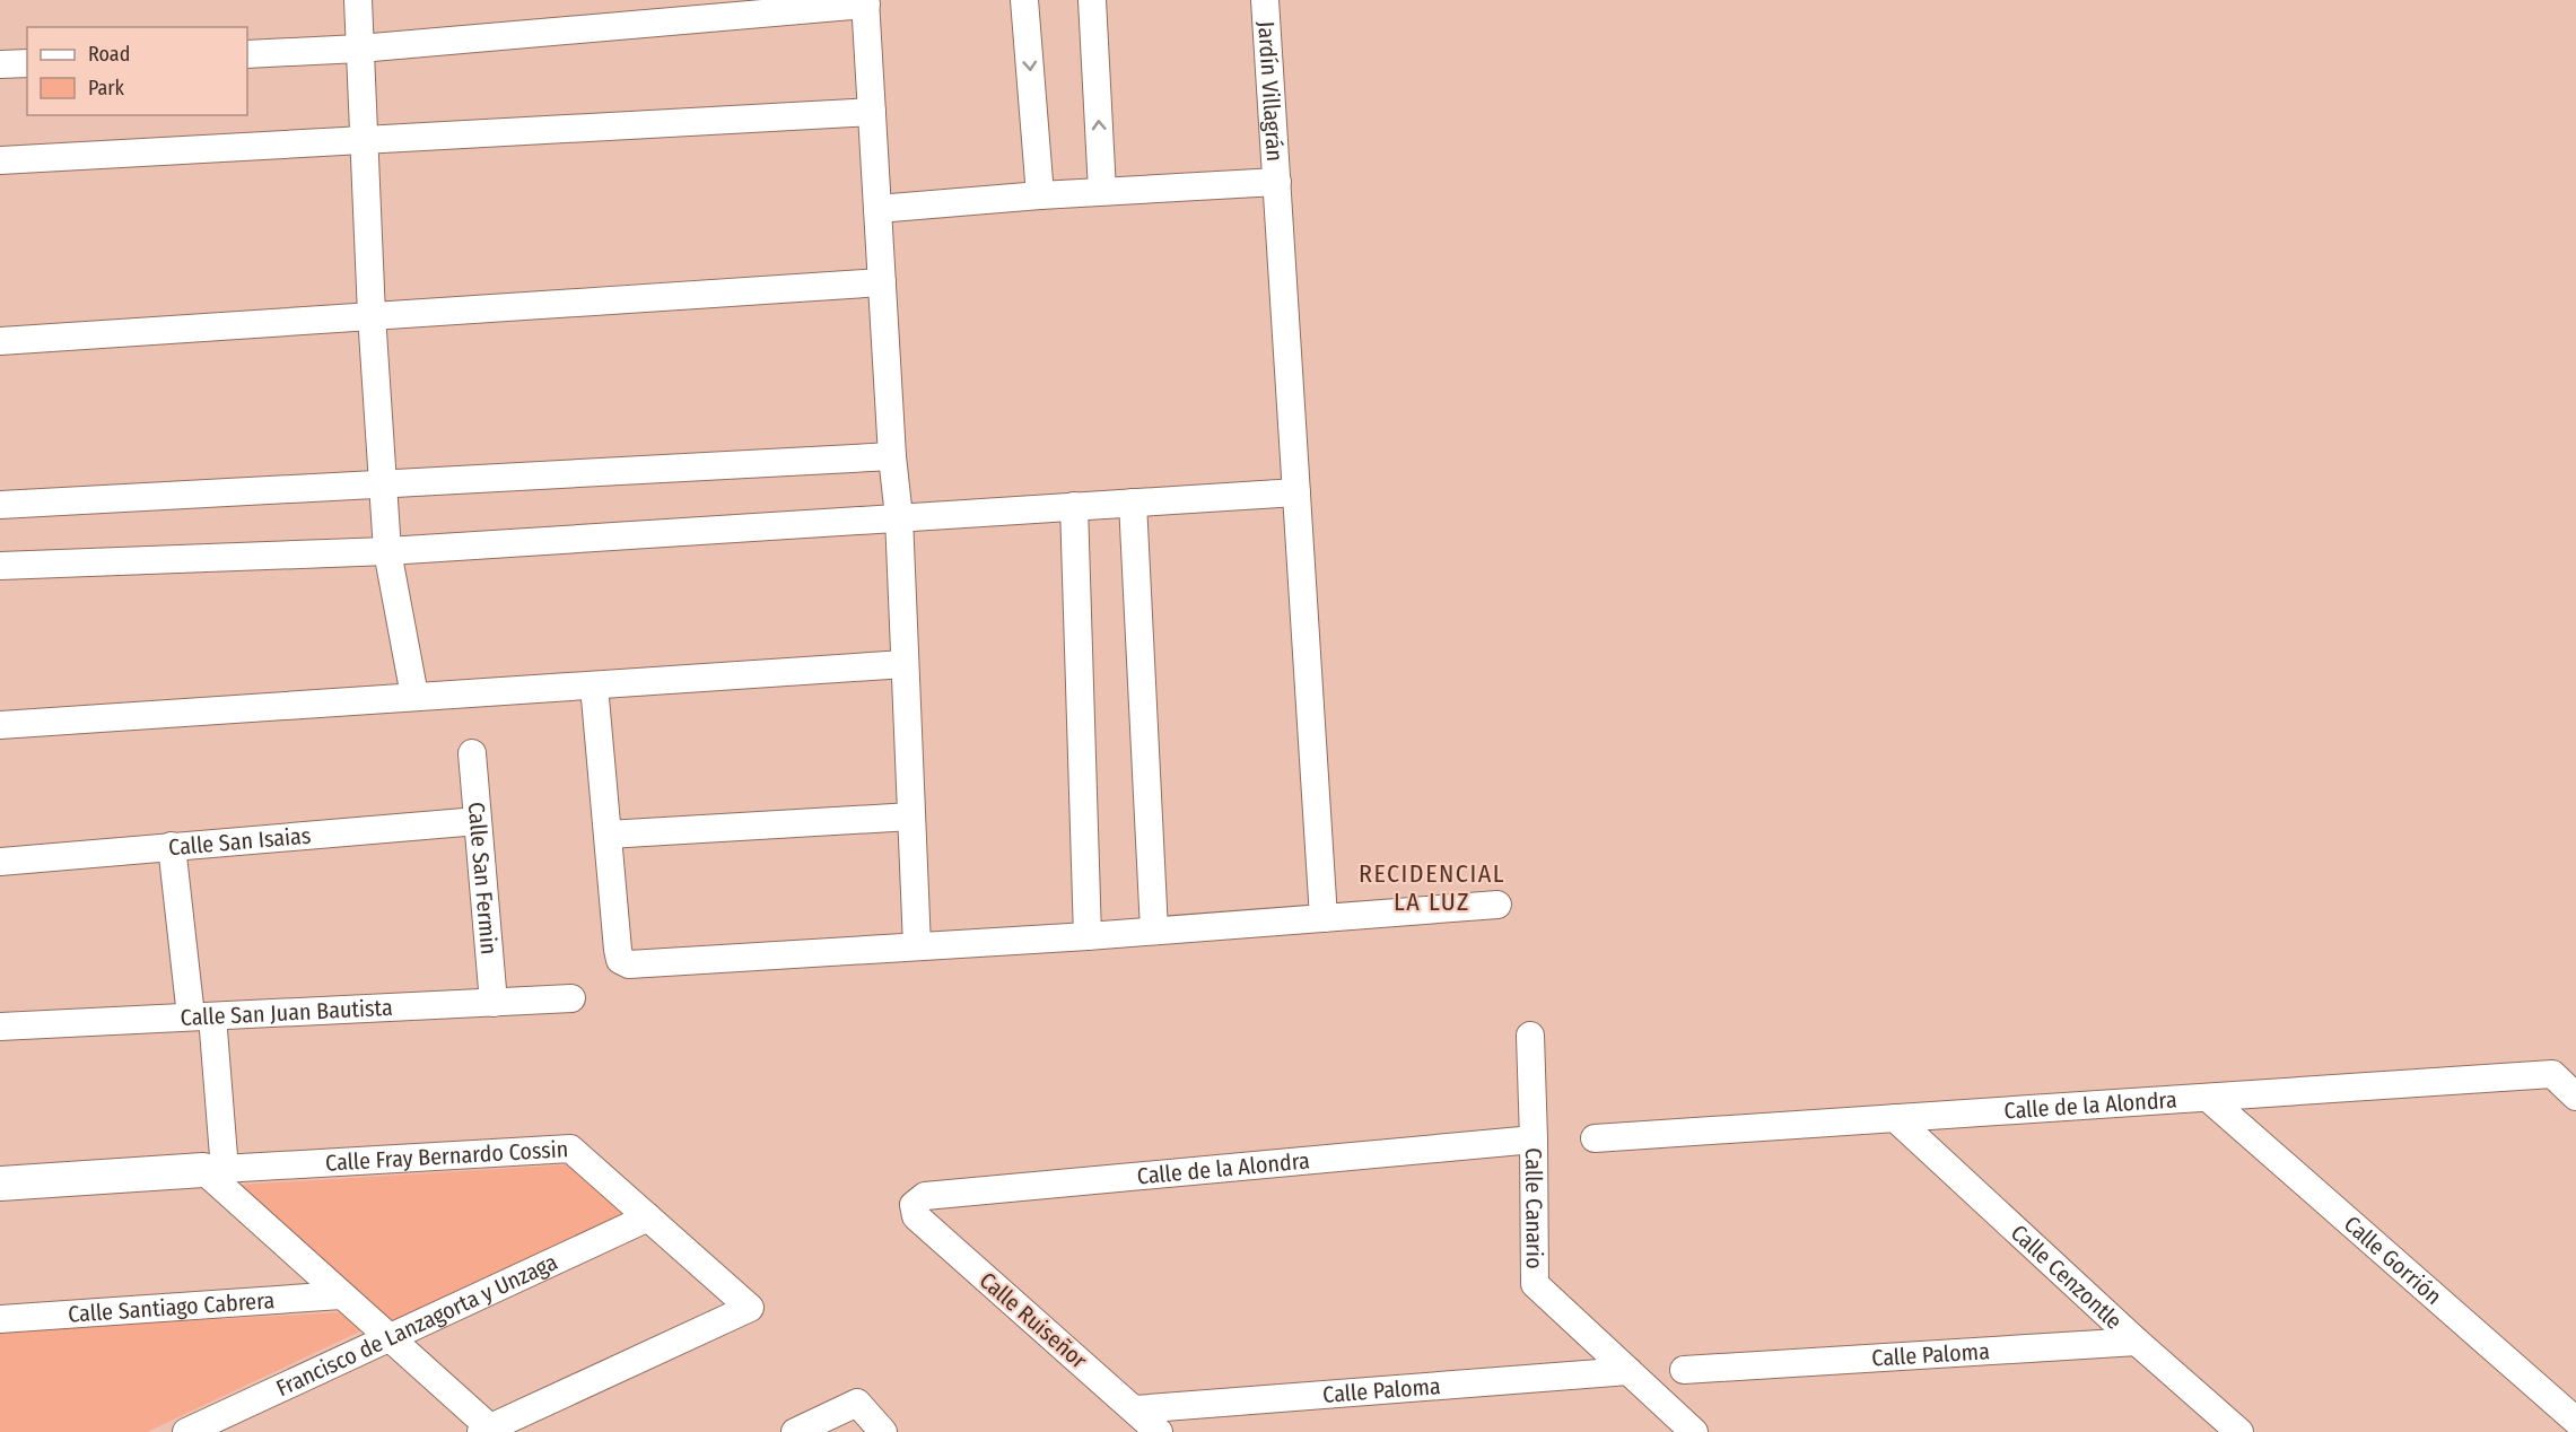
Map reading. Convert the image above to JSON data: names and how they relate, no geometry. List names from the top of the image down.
{
  "streets": {
    "street": [
      "Jardín Villagrán",
      "Calle San Isaias",
      "Calle San Fermin",
      "Calle San Juan Bautista",
      "Calle de la Alondra",
      "Calle Fray Bernardo Cossin",
      "Calle Canario",
      "Calle Gorrión",
      "Calle Cenzontle",
      "Calle Santiago Cabrera",
      "Calle Ruiseñor",
      "Francisco de Lanzagorta y Unzaga",
      "Calle Paloma"
    ]
  },
  "crossings": [
    ["Calle San Isaias", "Calle San Fermin"],
    ["Calle San Fermin", "Calle San Juan Bautista"],
    ["Calle de la Alondra", "Calle Canario"],
    ["Calle de la Alondra", "Calle Gorrión"],
    ["Calle de la Alondra", "Calle Cenzontle"],
    ["Calle de la Alondra", "Calle Ruiseñor"],
    ["Calle Fray Bernardo Cossin", "Francisco de Lanzagorta y Unzaga"],
    ["Calle Canario", "Calle Paloma"],
    ["Calle Cenzontle", "Calle Paloma"],
    ["Calle Ruiseñor", "Calle Paloma"]
  ],
  "districts": ["RECIDENCIAL LA LUZ"],
  "legend": ["Road", "Park"]
}
